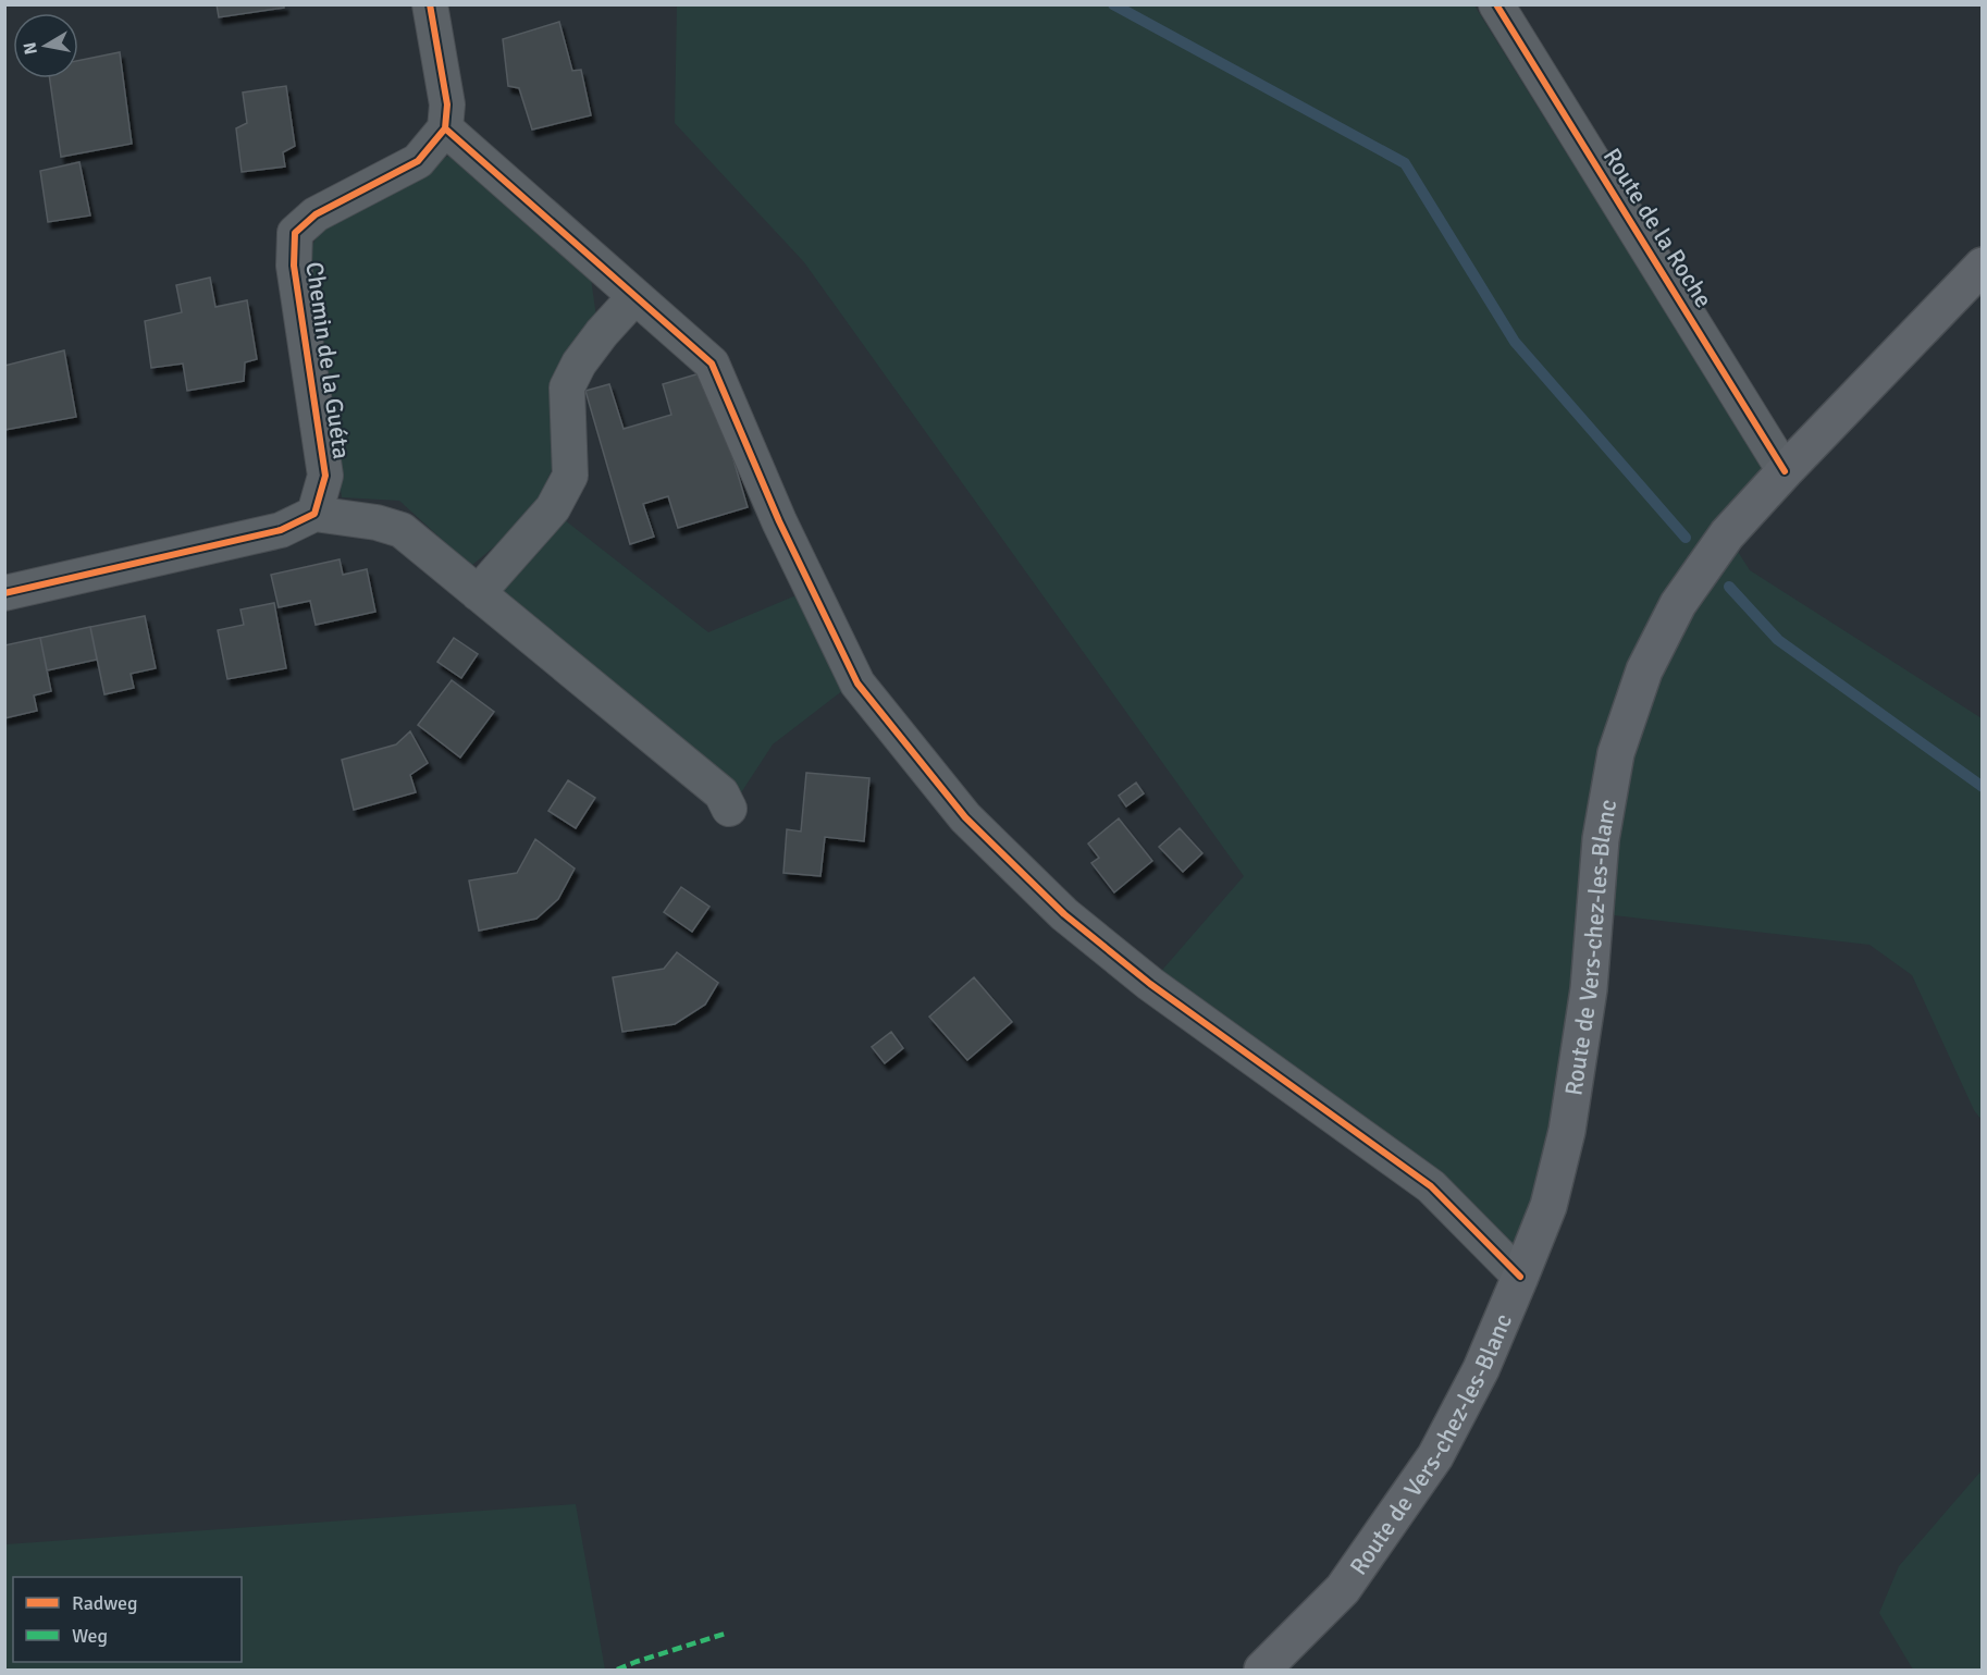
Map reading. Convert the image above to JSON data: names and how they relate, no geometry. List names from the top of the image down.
{
  "streets": {
    "main road": ["Route de Vers-chez-les-Blanc"],
    "street": ["Route de la Roche", "Chemin de la Guéta"]
  },
  "crossings": [
    ["Route de la Roche", "Route de Vers-chez-les-Blanc"]
  ],
  "legend": ["Radweg", "Weg"],
  "north": "left"
}
